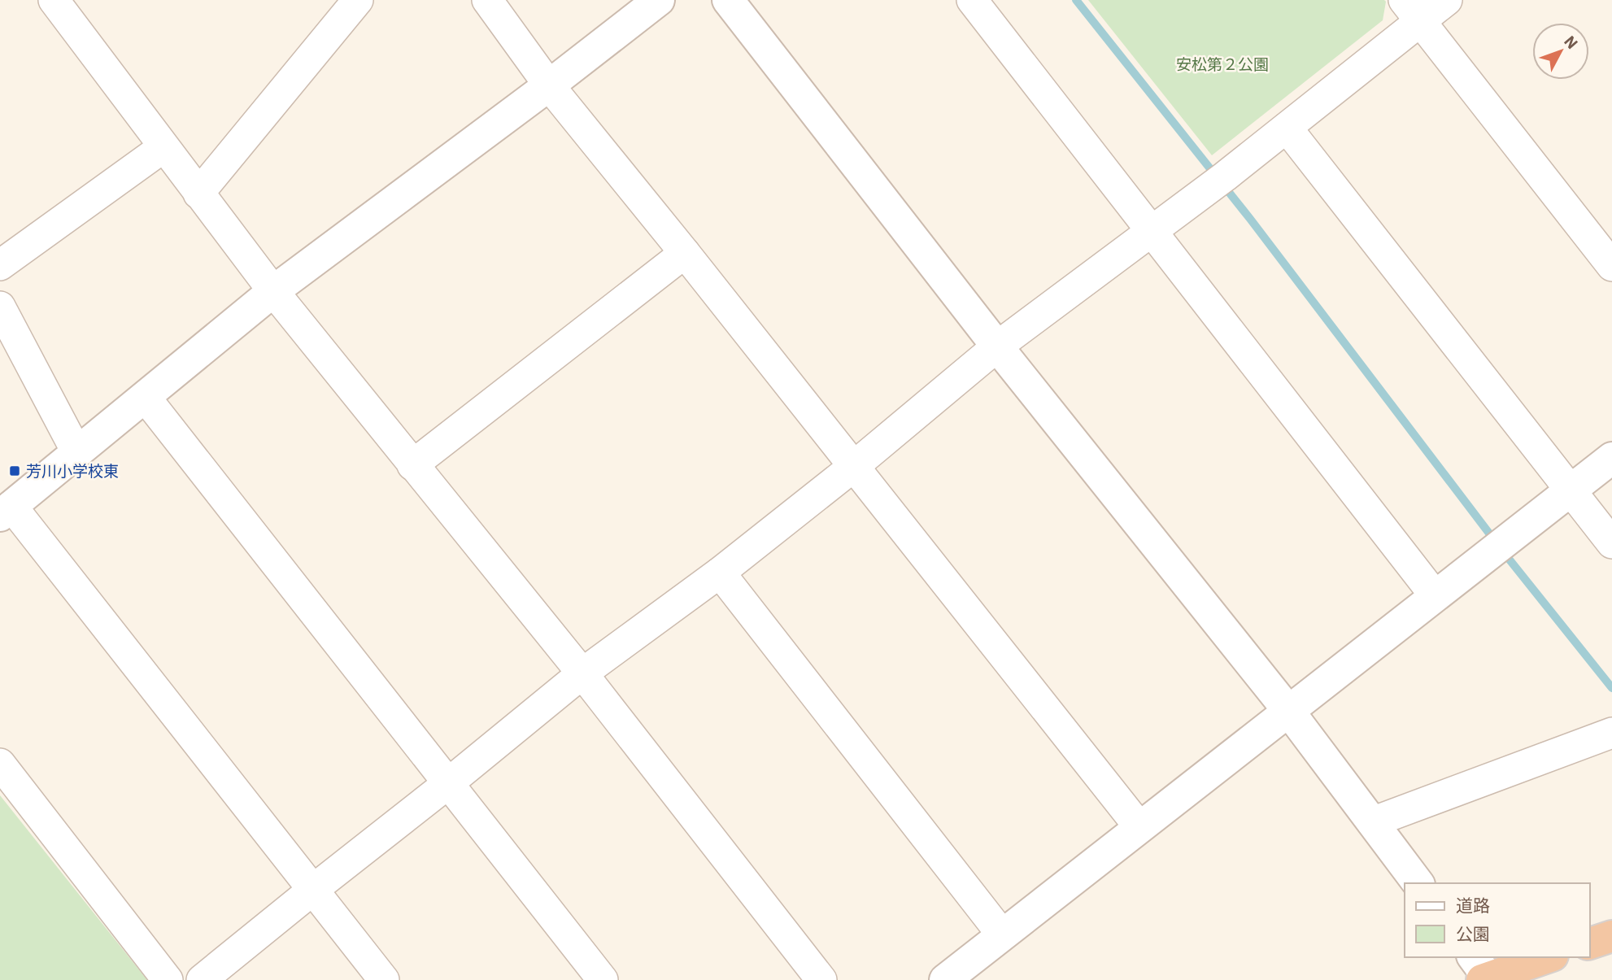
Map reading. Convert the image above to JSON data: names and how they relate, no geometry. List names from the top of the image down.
{
  "parks": ["安松第２公園"],
  "places": {
    "transit": ["芳川小学校東"]
  },
  "legend": ["道路", "公園"],
  "north": "top right"
}
